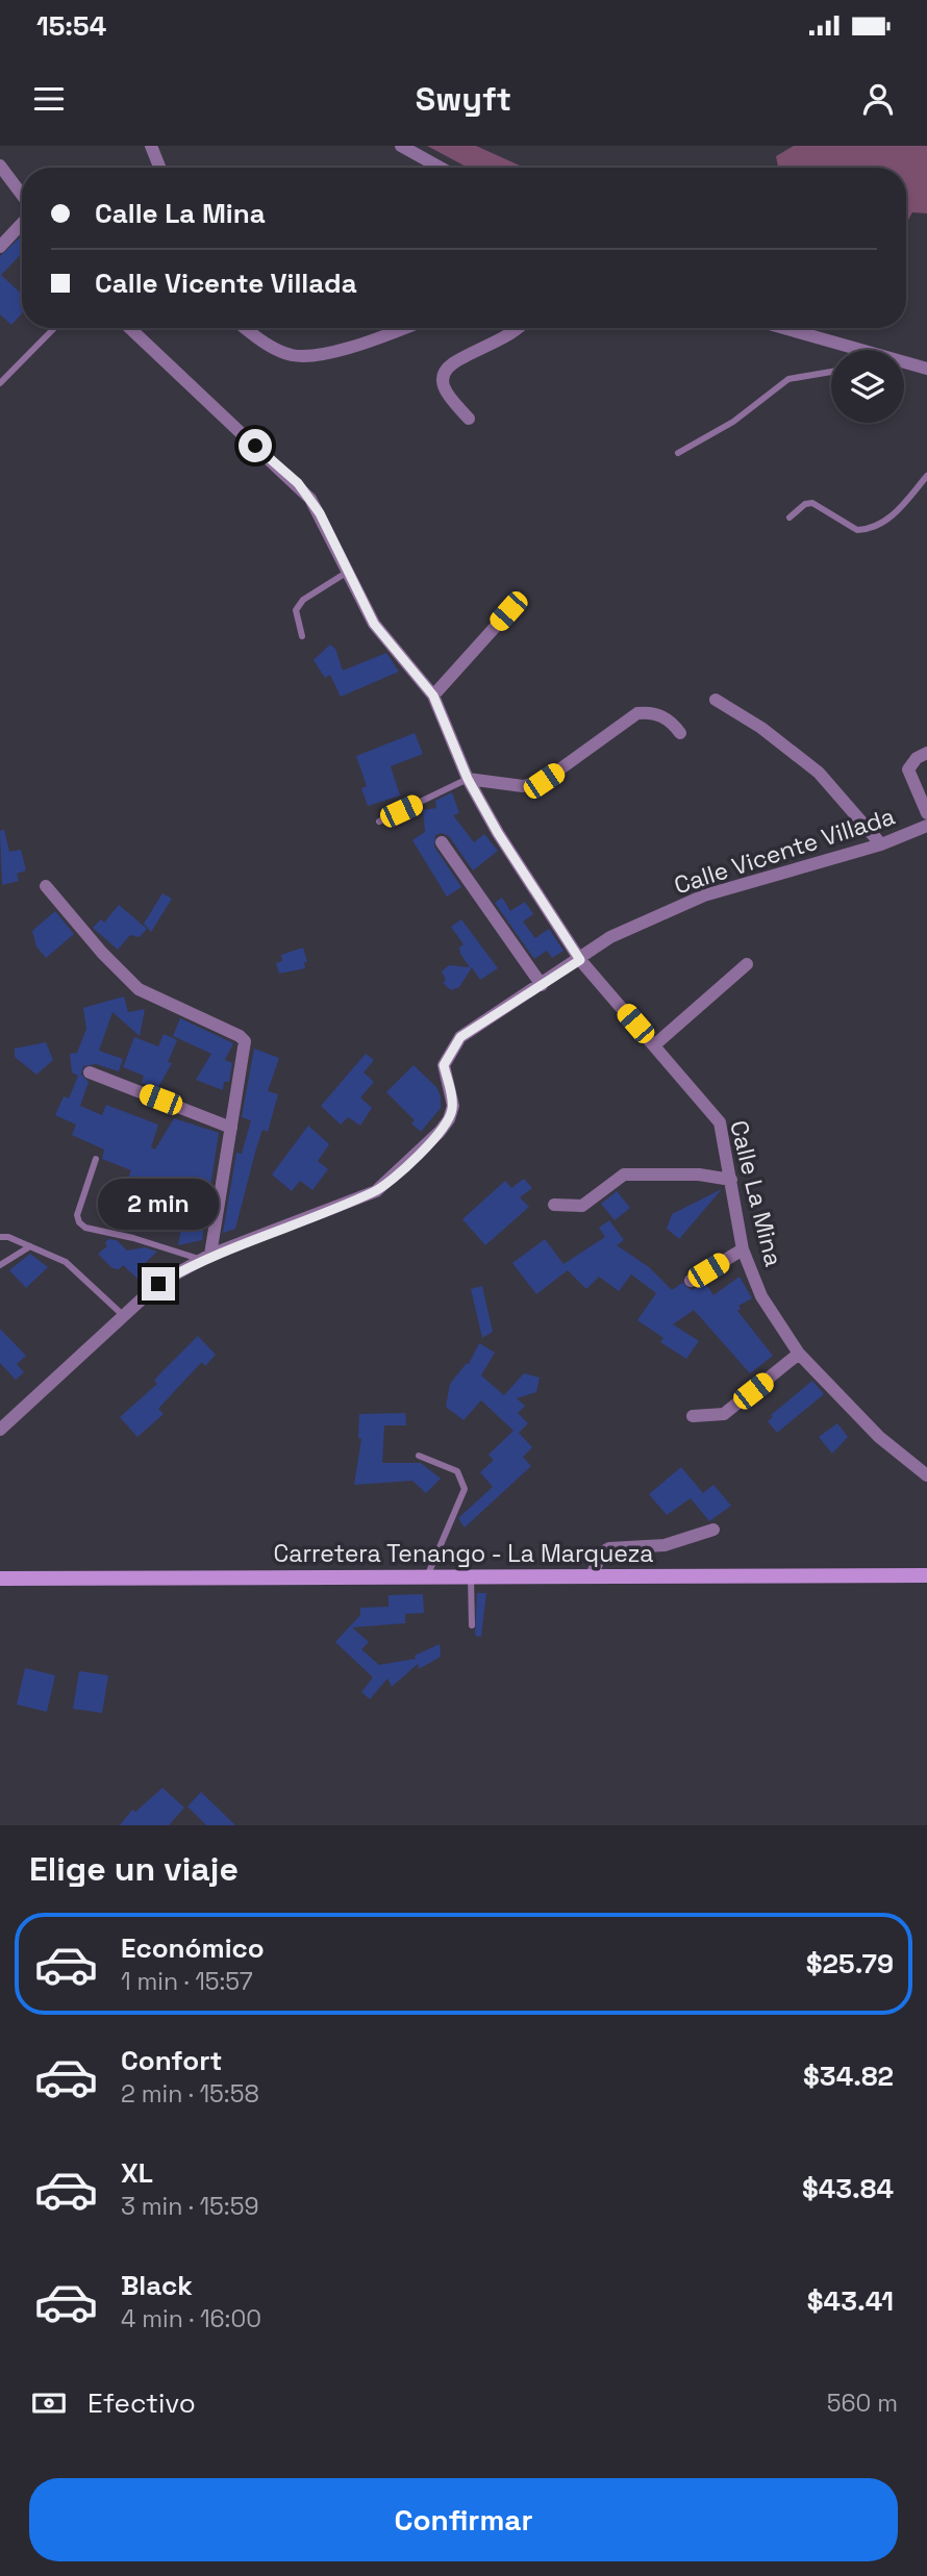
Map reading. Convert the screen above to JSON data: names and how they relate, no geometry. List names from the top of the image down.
{
  "streets": {
    "main road": ["Carretera Tenango - La Marqueza"],
    "street": ["Calle Vicente Villada", "Calle La Mina"]
  },
  "crossings": [
    ["Calle Vicente Villada", "Calle La Mina"]
  ],
  "page": {
    "status": "15:54",
    "header": "Swyft",
    "banner": ["Calle La Mina", "Calle Vicente Villada"],
    "bubble": "2 min",
    "heading": "Elige un viaje",
    "list": [
      {
        "name": "Económico",
        "note": "1 min · 15:57",
        "value": "$25.79"
      },
      {
        "name": "Confort",
        "note": "2 min · 15:58",
        "value": "$34.82"
      },
      {
        "name": "XL",
        "note": "3 min · 15:59",
        "value": "$43.84"
      },
      {
        "name": "Black",
        "note": "4 min · 16:00",
        "value": "$43.41"
      }
    ],
    "pay": ["Efectivo", "560 m"],
    "buttons": "Confirmar"
  }
}
